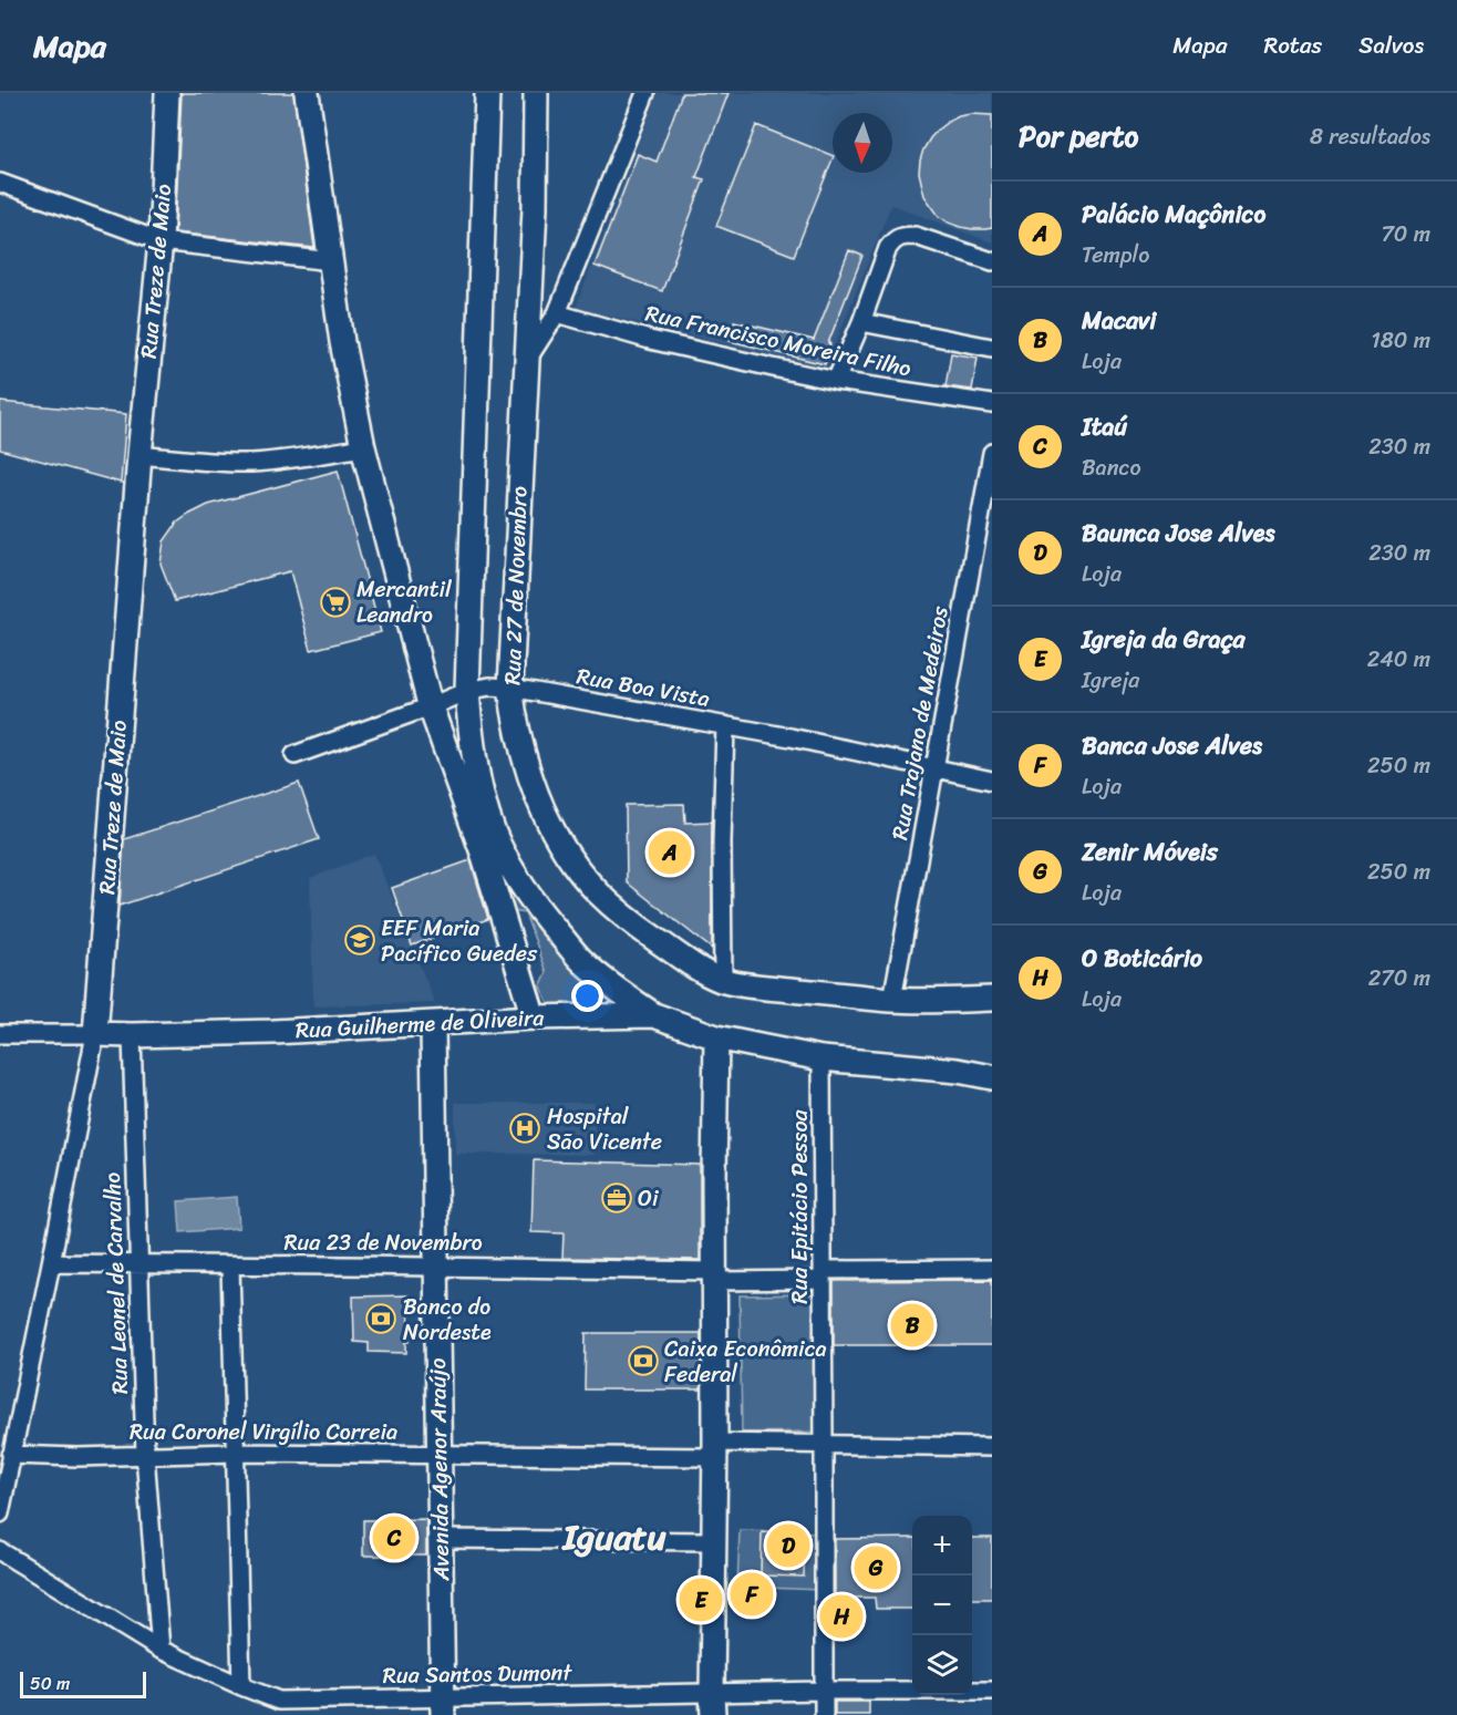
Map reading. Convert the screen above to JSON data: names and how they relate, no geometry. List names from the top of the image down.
{
  "streets": {
    "main road": [
      "Rua Treze de Maio",
      "Rua 27 de Novembro",
      "Rua Guilherme de Oliveira",
      "Avenida Agenor Araújo"
    ],
    "street": [
      "Rua Francisco Moreira Filho",
      "Rua Boa Vista",
      "Rua Trajano de Medeiros",
      "Rua Epitácio Pessoa",
      "Rua 23 de Novembro",
      "Rua Leonel de Carvalho",
      "Rua Coronel Virgílio Correia",
      "Rua Santos Dumont"
    ]
  },
  "crossings": [
    ["Rua Treze de Maio", "Rua Guilherme de Oliveira"],
    ["Rua Treze de Maio", "Rua 23 de Novembro"],
    ["Rua Treze de Maio", "Rua Coronel Virgílio Correia"],
    ["Rua 27 de Novembro", "Rua Boa Vista"],
    ["Rua 27 de Novembro", "Rua Trajano de Medeiros"],
    ["Rua 27 de Novembro", "Rua Guilherme de Oliveira"],
    ["Rua Boa Vista", "Rua Trajano de Medeiros"],
    ["Rua Guilherme de Oliveira", "Rua Epitácio Pessoa"],
    ["Rua Guilherme de Oliveira", "Rua Leonel de Carvalho"],
    ["Rua Guilherme de Oliveira", "Avenida Agenor Araújo"],
    ["Rua Epitácio Pessoa", "Rua 23 de Novembro"],
    ["Rua Epitácio Pessoa", "Rua Coronel Virgílio Correia"],
    ["Rua Epitácio Pessoa", "Rua Santos Dumont"],
    ["Rua 23 de Novembro", "Rua Leonel de Carvalho"],
    ["Rua 23 de Novembro", "Avenida Agenor Araújo"],
    ["Rua Leonel de Carvalho", "Rua Coronel Virgílio Correia"],
    ["Rua Leonel de Carvalho", "Rua Santos Dumont"],
    ["Rua Coronel Virgílio Correia", "Avenida Agenor Araújo"],
    ["Avenida Agenor Araújo", "Rua Santos Dumont"]
  ],
  "districts": ["Iguatu"],
  "places": {
    "supermarket": ["Mercantil Leandro"],
    "school or university": ["EEF Maria Pacífico Guedes"],
    "hospital": ["Hospital São Vicente"],
    "office": ["Oi"],
    "bank": ["Banco do Nordeste", "Caixa Econômica Federal"]
  },
  "scale_bar": "50 m",
  "north": "bottom",
  "page": {
    "header": "Mapa",
    "nav": ["Mapa", "Rotas", "Salvos"],
    "heading": ["Por perto", "8 resultados"],
    "list": [
      {
        "mark": "A",
        "name": "Palácio Maçônico",
        "note": "Templo",
        "value": "70 m"
      },
      {
        "mark": "B",
        "name": "Macavi",
        "note": "Loja",
        "value": "180 m"
      },
      {
        "mark": "C",
        "name": "Itaú",
        "note": "Banco",
        "value": "230 m"
      },
      {
        "mark": "D",
        "name": "Baunca Jose Alves",
        "note": "Loja",
        "value": "230 m"
      },
      {
        "mark": "E",
        "name": "Igreja da Graça",
        "note": "Igreja",
        "value": "240 m"
      },
      {
        "mark": "F",
        "name": "Banca Jose Alves",
        "note": "Loja",
        "value": "250 m"
      },
      {
        "mark": "G",
        "name": "Zenir Móveis",
        "note": "Loja",
        "value": "250 m"
      },
      {
        "mark": "H",
        "name": "O Boticário",
        "note": "Loja",
        "value": "270 m"
      }
    ],
    "pins": [
      "A",
      "B",
      "C",
      "D",
      "G",
      "F",
      "E",
      "H"
    ],
    "map_buttons": ["+", "−"],
    "scale": "50 m"
  }
}
